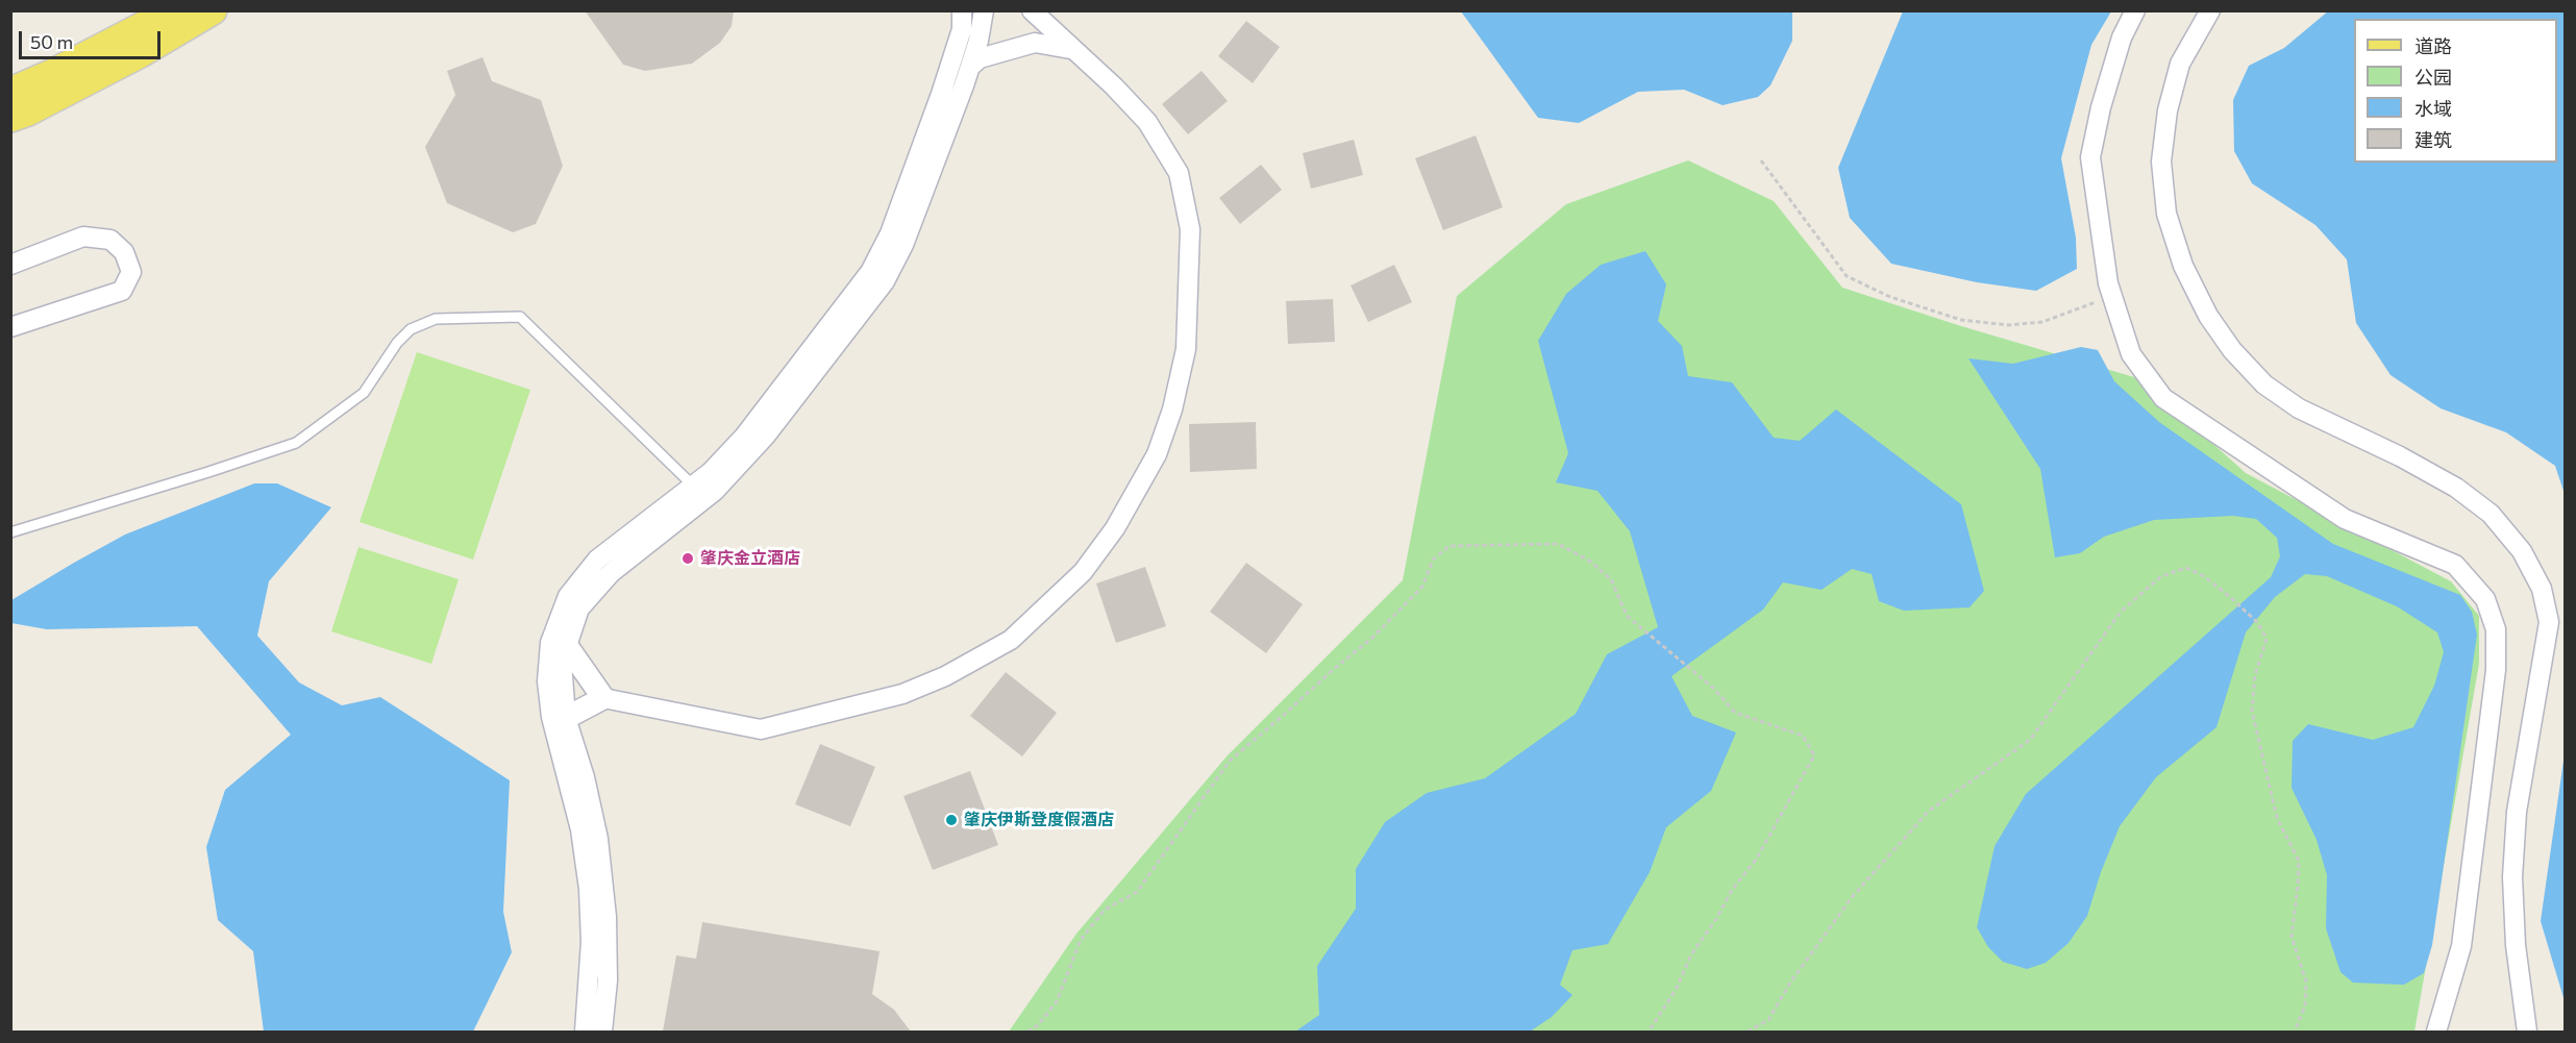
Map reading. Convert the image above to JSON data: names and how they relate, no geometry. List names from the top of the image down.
{
  "places": ["肇庆金立酒店", "肇庆伊斯登度假酒店"],
  "legend": [
    "道路",
    "公园",
    "水域",
    "建筑"
  ],
  "scale_bar": "50 m"
}
